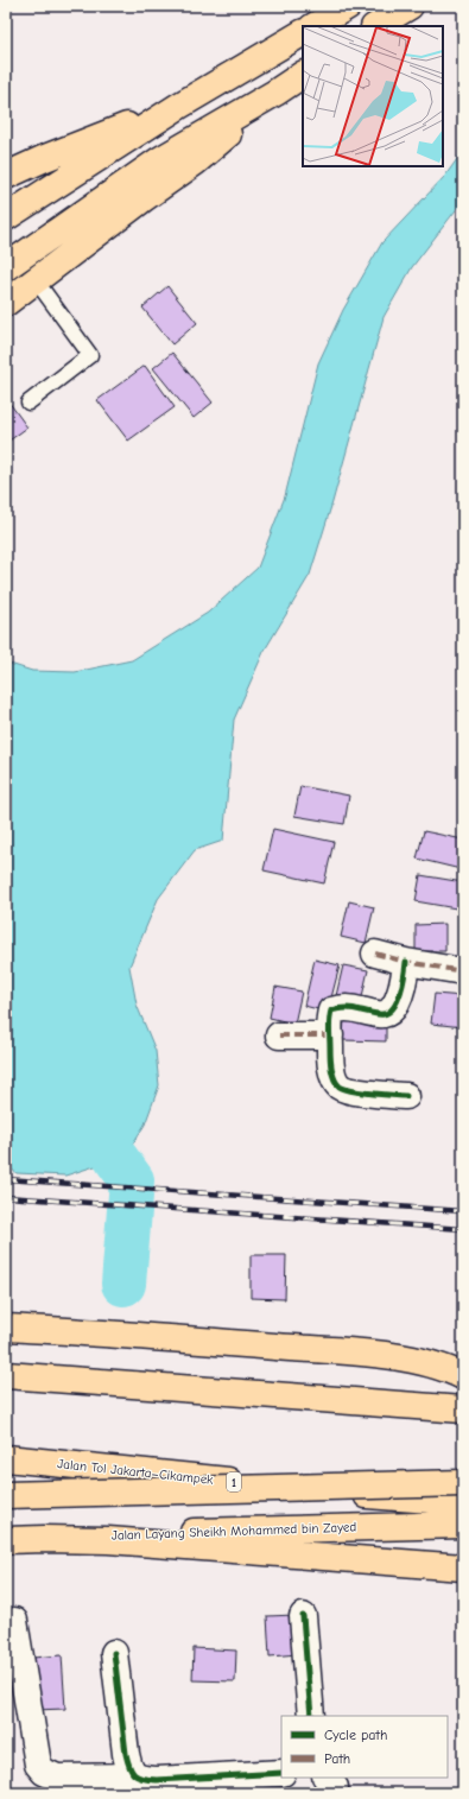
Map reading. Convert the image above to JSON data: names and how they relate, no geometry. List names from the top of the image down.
{
  "streets": {
    "highway": ["Jalan Tol Jakarta–Cikampek", "1", "Jalan Layang Sheikh Mohammed bin Zayed"]
  },
  "legend": ["Cycle path", "Path"]
}
